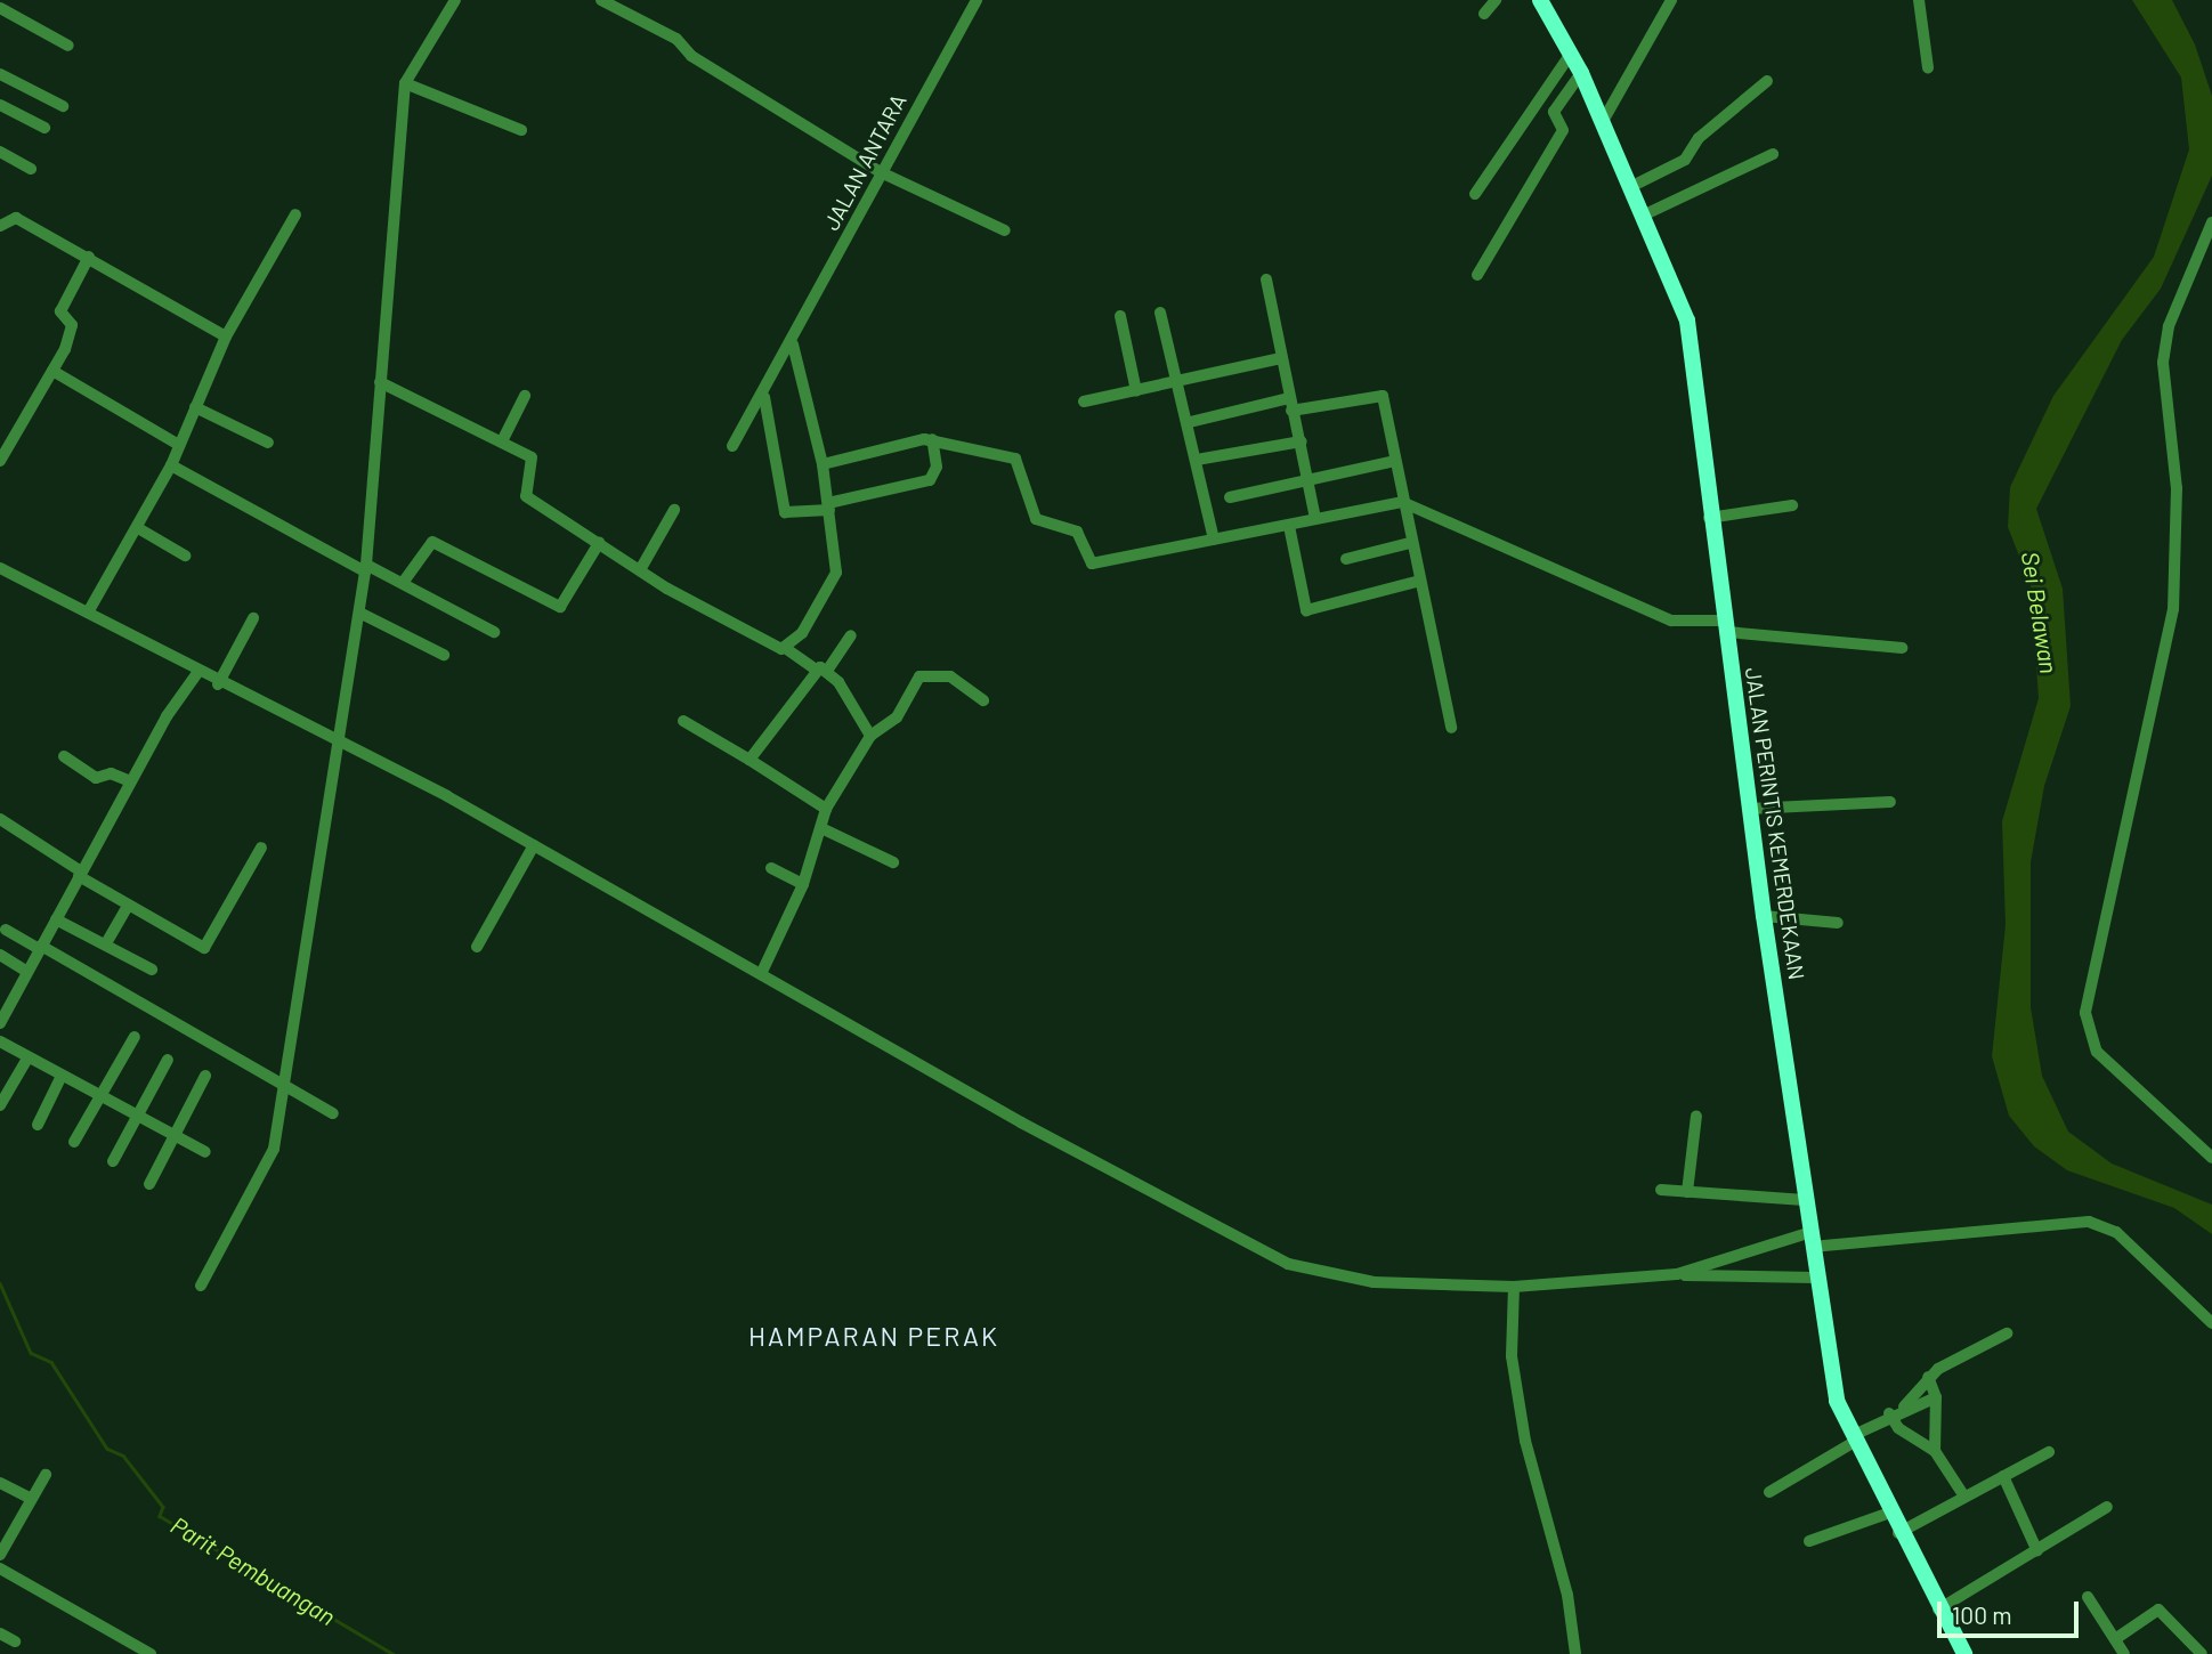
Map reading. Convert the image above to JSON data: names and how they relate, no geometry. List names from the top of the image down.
{
  "streets": {
    "main road": ["JALAN PERINTIS KEMERDEKAAN"],
    "street": ["JALAN ANTARA"]
  },
  "districts": ["HAMPARAN PERAK"],
  "water": ["Sei Belawan", "Parit Pembuangan"],
  "scale_bar": "100 m"
}
